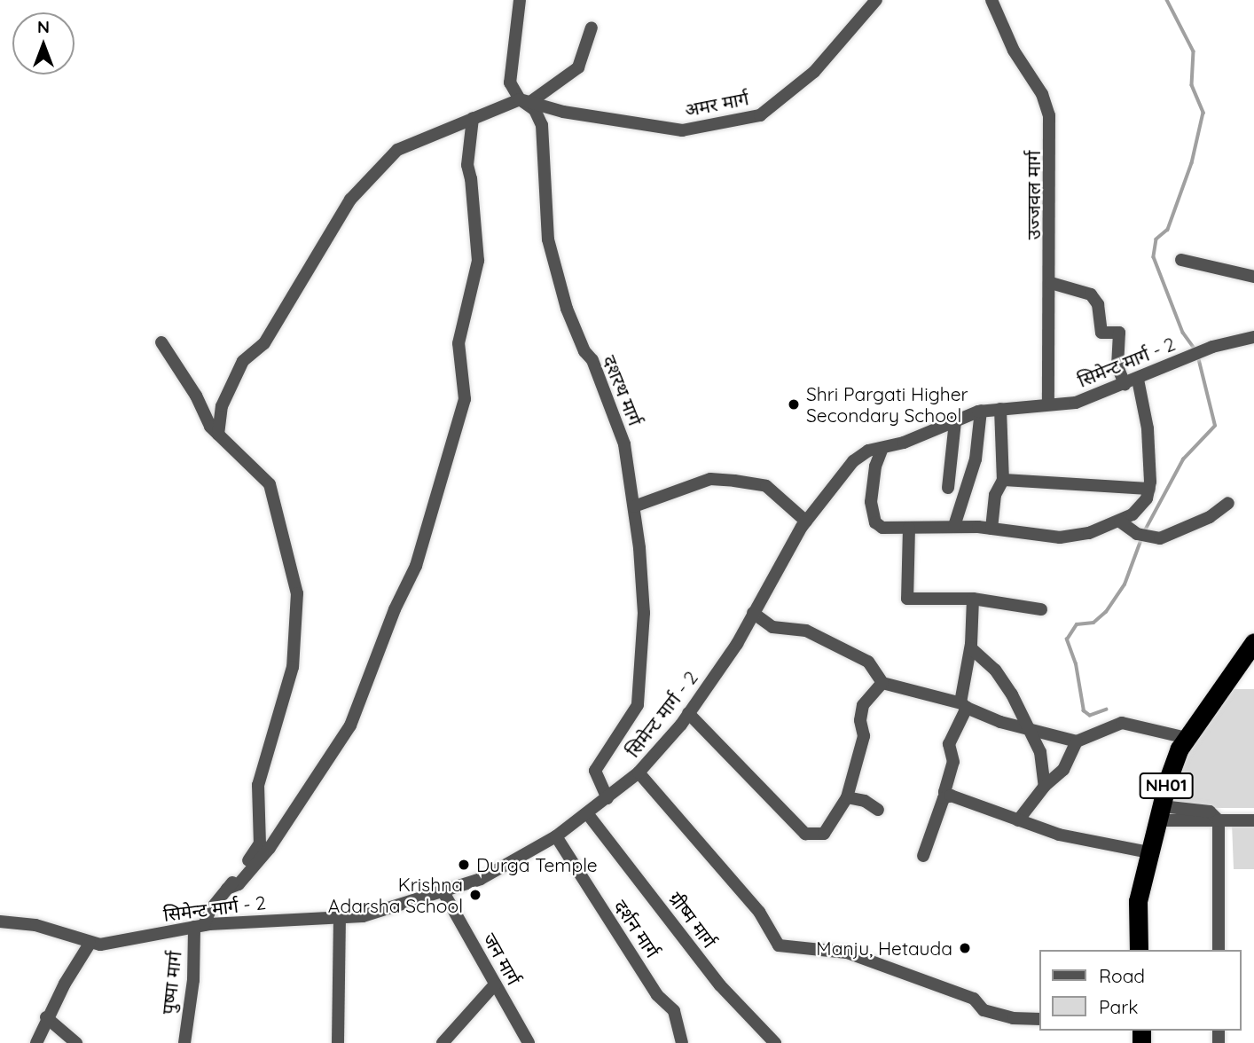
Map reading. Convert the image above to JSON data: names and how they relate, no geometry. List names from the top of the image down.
{
  "streets": {
    "highway": ["NH01"],
    "street": [
      "अमर मार्ग",
      "उज्जवल मार्ग",
      "सिमेन्ट मार्ग - 2",
      "दशरथ मार्ग",
      "ग्रीष्म मार्ग",
      "दर्शन मार्ग",
      "जन मार्ग",
      "पुष्पा मार्ग"
    ]
  },
  "crossings": [
    ["अमर मार्ग", "दशरथ मार्ग"],
    ["उज्जवल मार्ग", "सिमेन्ट मार्ग - 2"],
    ["सिमेन्ट मार्ग - 2", "दशरथ मार्ग"],
    ["सिमेन्ट मार्ग - 2", "ग्रीष्म मार्ग"],
    ["सिमेन्ट मार्ग - 2", "दर्शन मार्ग"],
    ["सिमेन्ट मार्ग - 2", "जन मार्ग"],
    ["सिमेन्ट मार्ग - 2", "पुष्पा मार्ग"]
  ],
  "places": [
    "Shri Pargati Higher Secondary School",
    "Durga Temple",
    "Krishna Adarsha School",
    "Manju, Hetauda"
  ],
  "legend": ["Road", "Park"],
  "north": "top"
}
